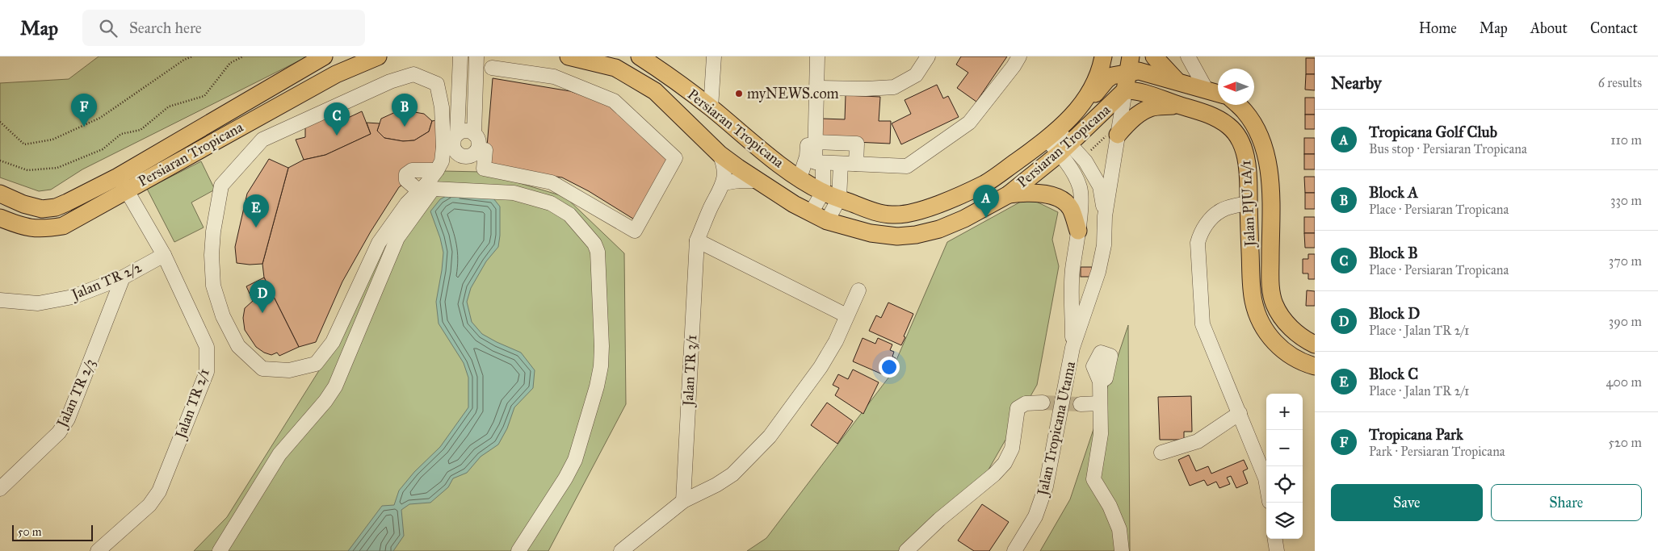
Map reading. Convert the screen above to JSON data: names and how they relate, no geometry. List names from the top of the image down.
{
  "streets": {
    "main road": ["Persiaran Tropicana", "Jalan PJU 1A/1"],
    "street": [
      "Jalan TR 2/2",
      "Jalan TR 3/1",
      "Jalan TR 2/3",
      "Jalan TR 2/1",
      "Jalan Tropicana Utama"
    ]
  },
  "crossings": [
    ["Persiaran Tropicana", "Jalan PJU 1A/1"],
    ["Persiaran Tropicana", "Jalan TR 2/1"],
    ["Persiaran Tropicana", "Jalan Tropicana Utama"],
    ["Jalan PJU 1A/1", "Jalan Tropicana Utama"],
    ["Jalan TR 2/2", "Jalan TR 2/3"],
    ["Jalan TR 2/2", "Jalan TR 2/1"]
  ],
  "places": ["myNEWS.com"],
  "scale_bar": "50 m",
  "north": "left",
  "page": {
    "header": "Map",
    "search": "Search here",
    "nav": [
      "Home",
      "Map",
      "About",
      "Contact"
    ],
    "heading": ["Nearby", "6 results"],
    "pins": [
      "B",
      "F",
      "C",
      "A",
      "E",
      "D"
    ],
    "list": [
      {
        "mark": "A",
        "name": "Tropicana Golf Club",
        "note": "Bus stop · Persiaran Tropicana",
        "value": "110 m"
      },
      {
        "mark": "B",
        "name": "Block A",
        "note": "Place · Persiaran Tropicana",
        "value": "330 m"
      },
      {
        "mark": "C",
        "name": "Block B",
        "note": "Place · Persiaran Tropicana",
        "value": "370 m"
      },
      {
        "mark": "D",
        "name": "Block D",
        "note": "Place · Jalan TR 2/1",
        "value": "390 m"
      },
      {
        "mark": "E",
        "name": "Block C",
        "note": "Place · Jalan TR 2/1",
        "value": "400 m"
      },
      {
        "mark": "F",
        "name": "Tropicana Park",
        "note": "Park · Persiaran Tropicana",
        "value": "520 m"
      }
    ],
    "map_buttons": ["+", "−"],
    "buttons": ["Save", "Share"],
    "scale": "50 m"
  }
}
